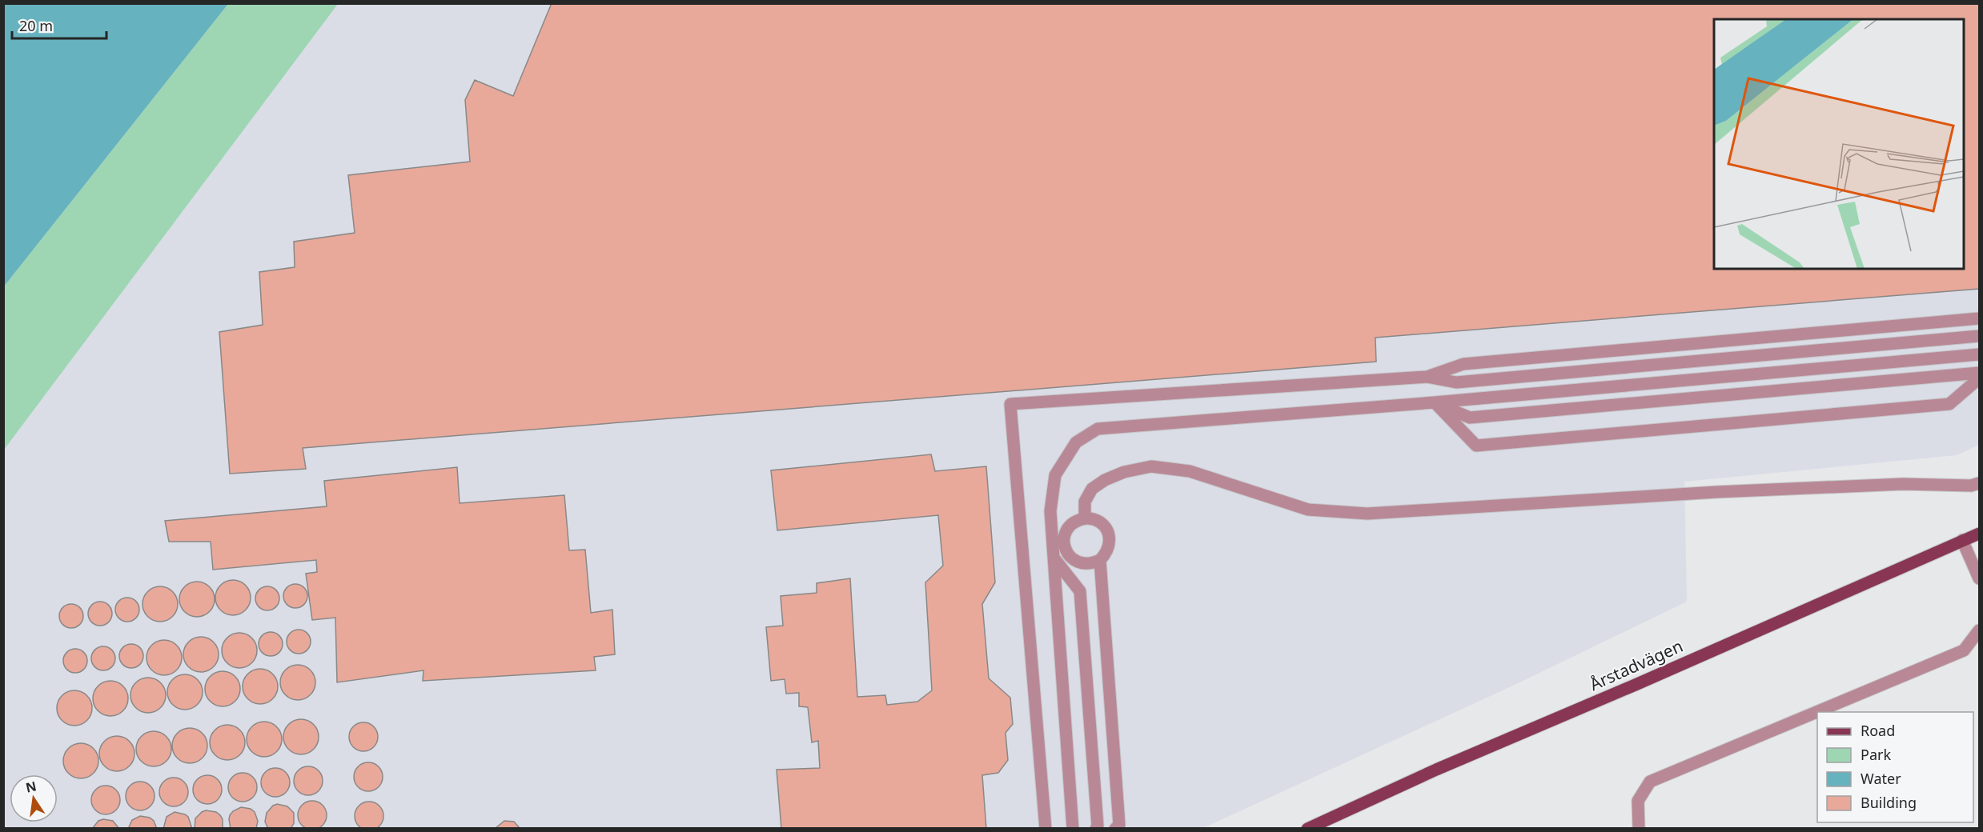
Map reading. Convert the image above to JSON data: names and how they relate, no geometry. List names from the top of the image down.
{
  "streets": {
    "main road": ["Årstadvägen"]
  },
  "legend": [
    "Road",
    "Park",
    "Water",
    "Building"
  ],
  "scale_bar": "20 m",
  "north": "top"
}
